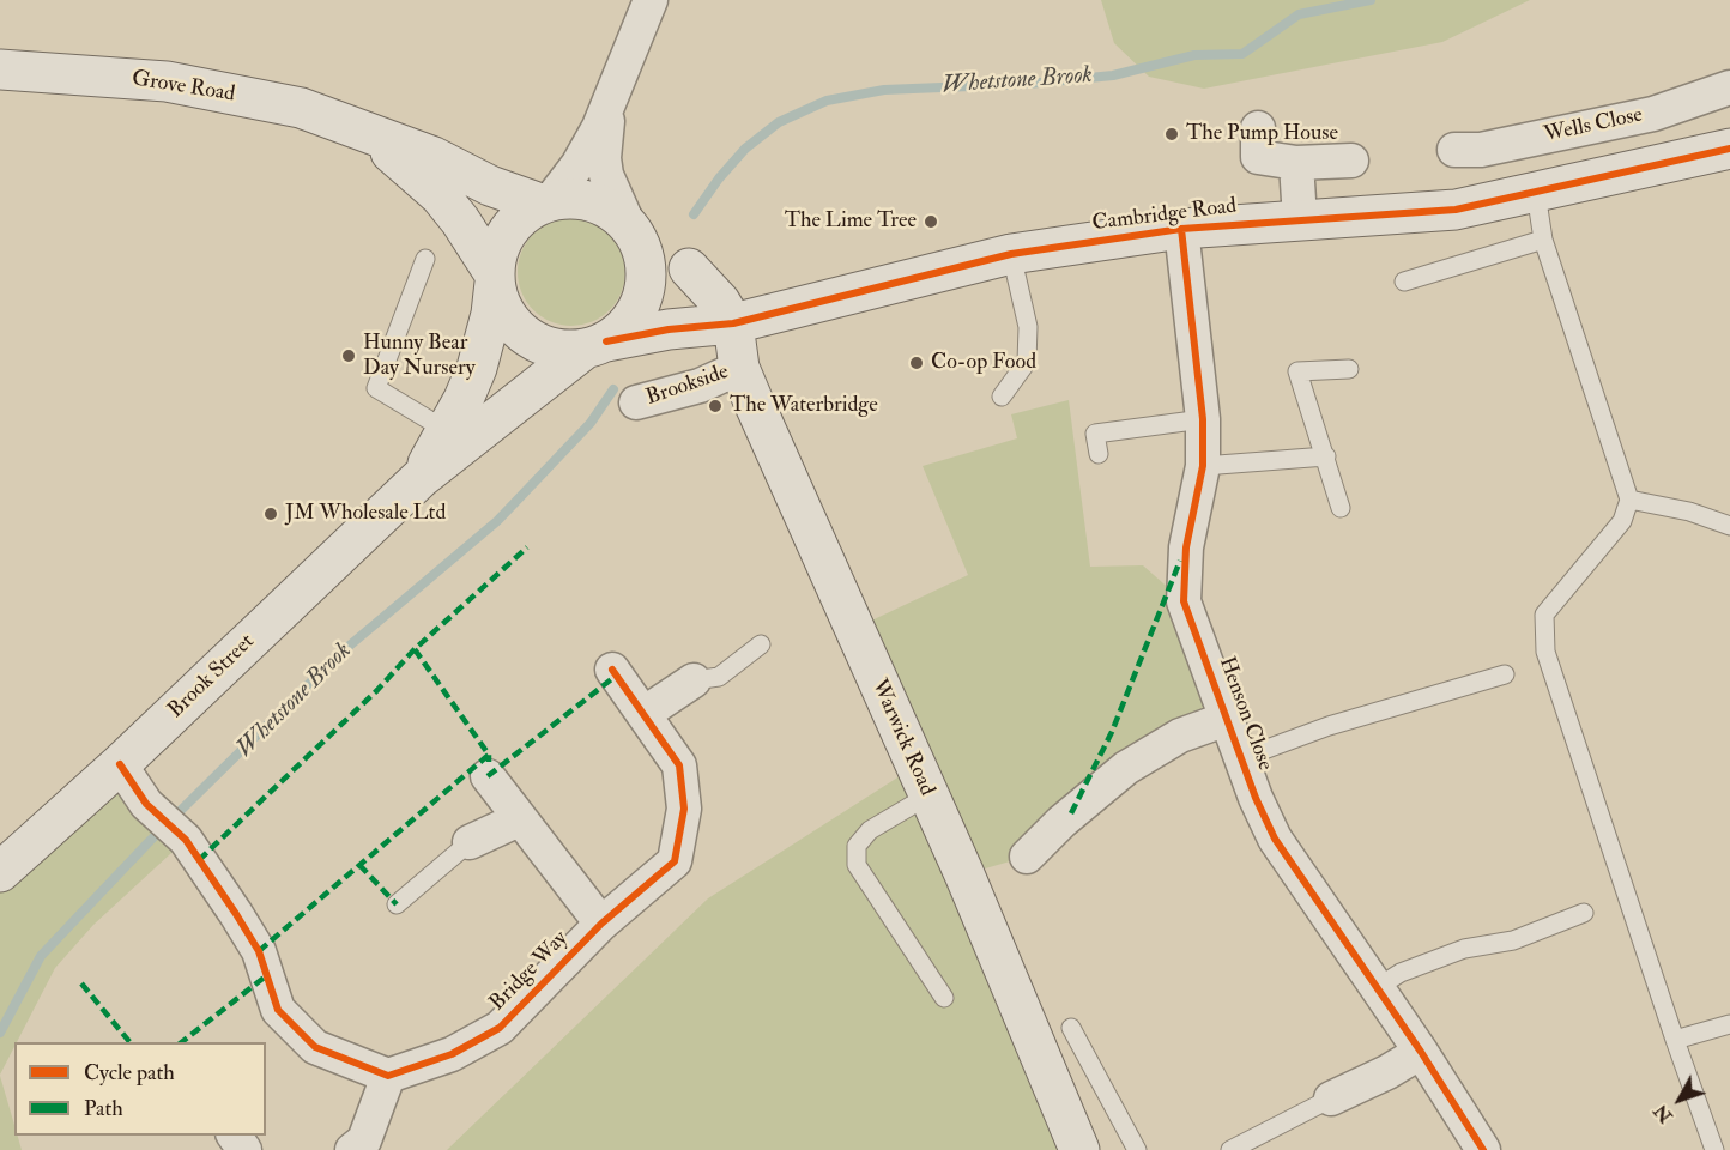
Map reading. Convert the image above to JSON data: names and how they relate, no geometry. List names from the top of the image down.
{
  "streets": {
    "street": [
      "Grove Road",
      "Wells Close",
      "Cambridge Road",
      "Brookside",
      "Brook Street",
      "Henson Close",
      "Warwick Road",
      "Bridge Way"
    ]
  },
  "crossings": [
    ["Grove Road", "Cambridge Road"],
    ["Grove Road", "Brook Street"],
    ["Cambridge Road", "Brook Street"],
    ["Cambridge Road", "Henson Close"],
    ["Cambridge Road", "Warwick Road"],
    ["Brookside", "Warwick Road"]
  ],
  "water": ["Whetstone Brook"],
  "places": [
    "The Pump House",
    "The Lime Tree",
    "Hunny Bear Day Nursery",
    "Co-op Food",
    "The Waterbridge",
    "JM Wholesale Ltd"
  ],
  "legend": ["Cycle path", "Path"],
  "north": "bottom left"
}
